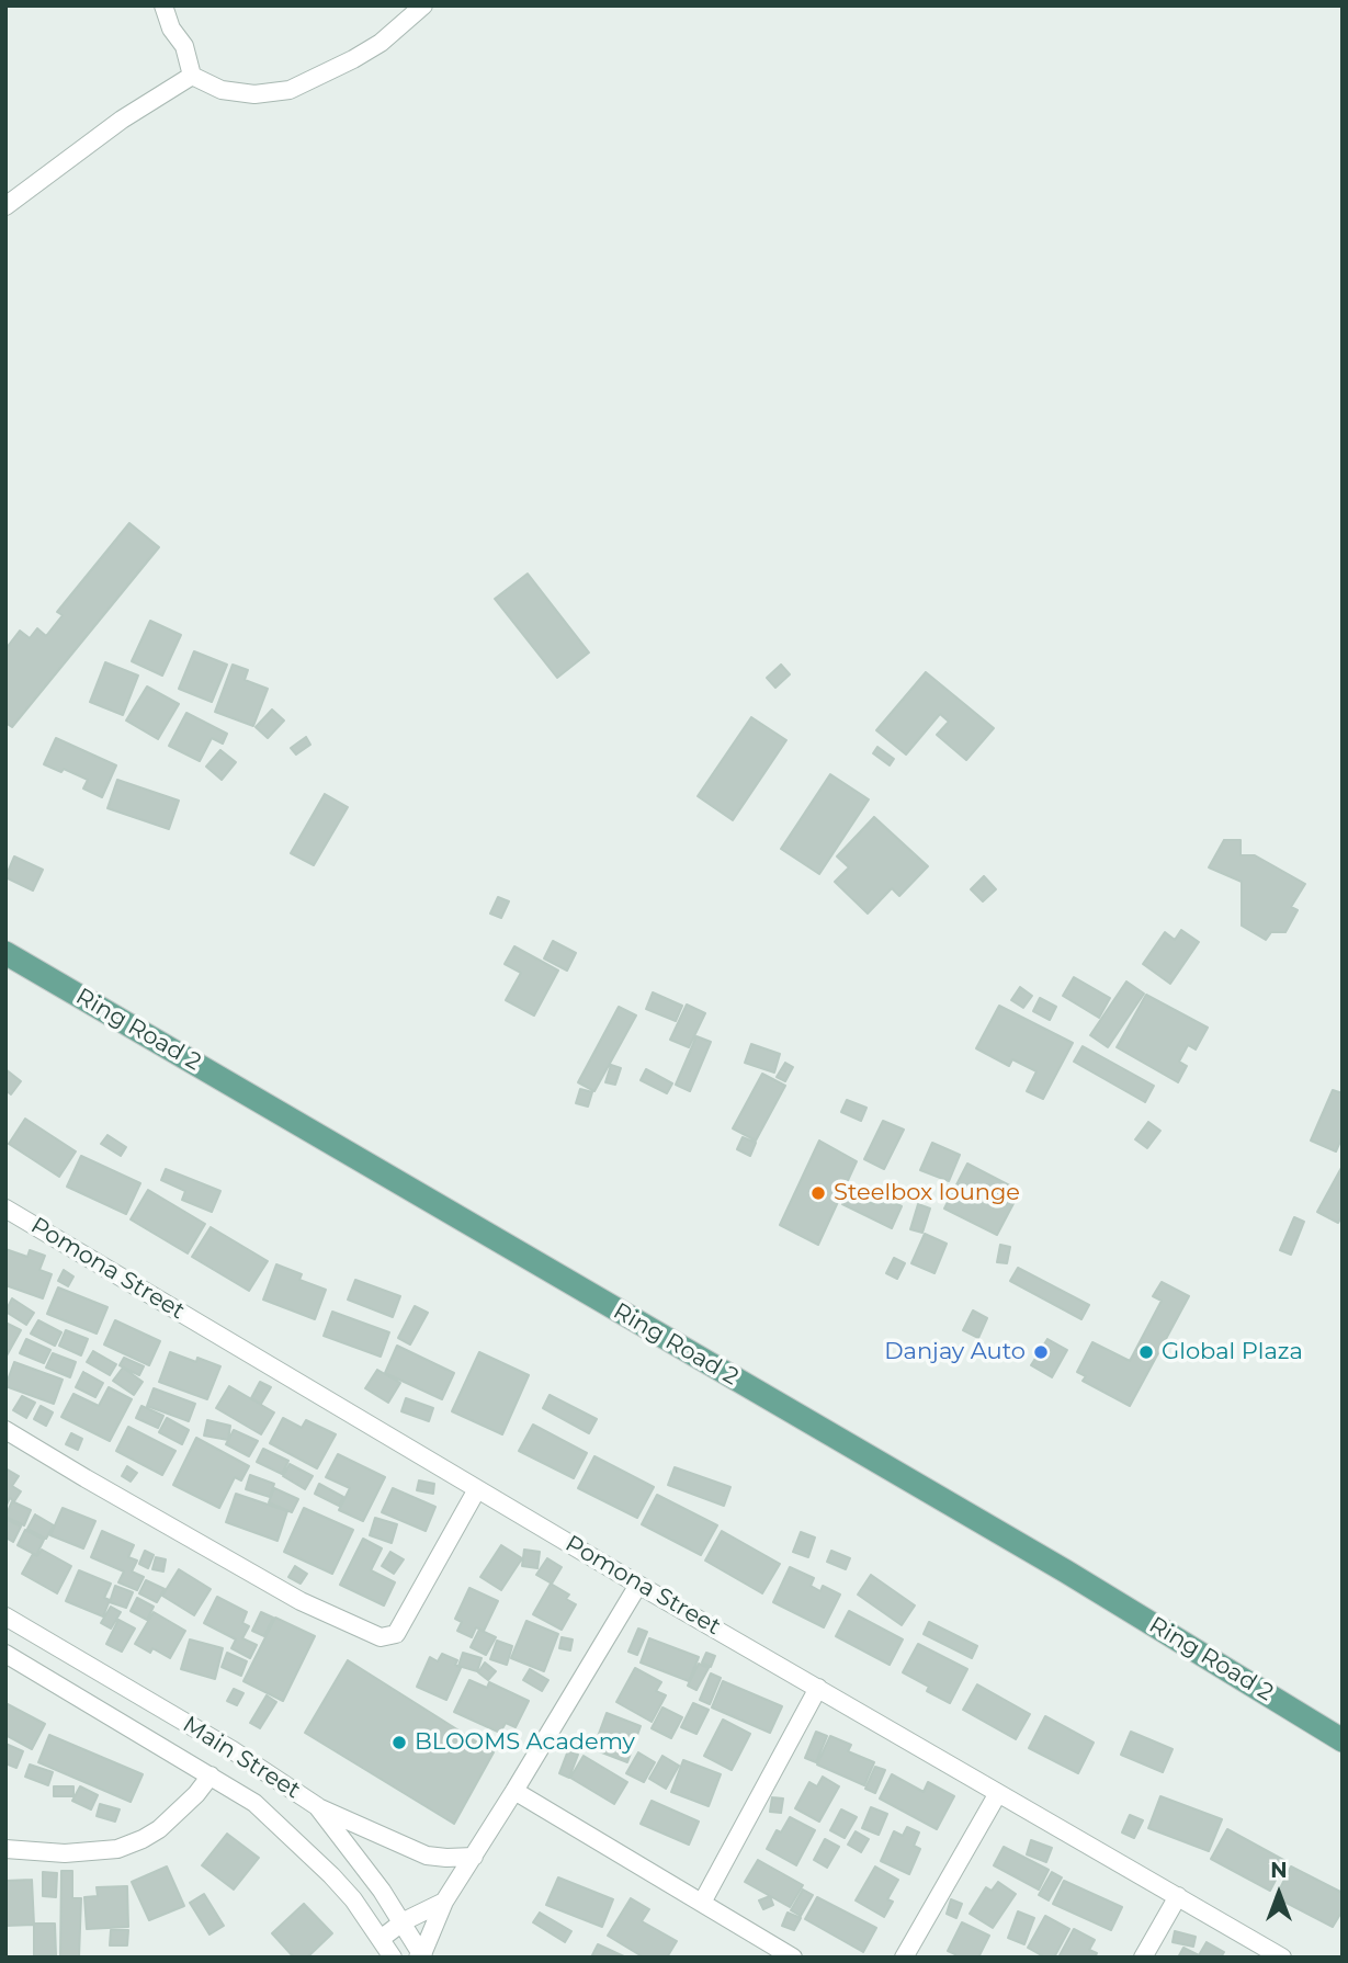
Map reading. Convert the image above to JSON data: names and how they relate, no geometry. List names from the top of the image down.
{
  "streets": {
    "main road": ["Ring Road 2"],
    "street": ["Pomona Street", "Main Street"]
  },
  "places": [
    "Steelbox lounge",
    "Danjay Auto",
    "Global Plaza",
    "BLOOMS Academy"
  ],
  "north": "top"
}
